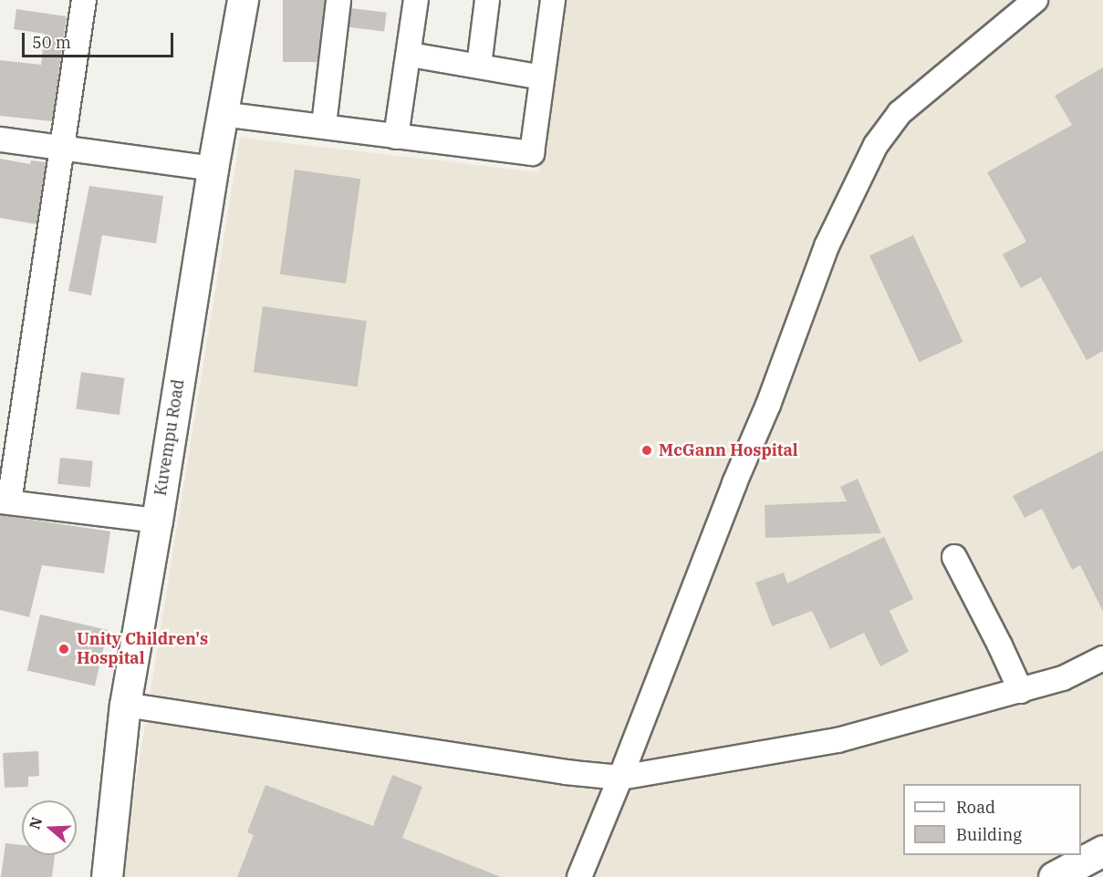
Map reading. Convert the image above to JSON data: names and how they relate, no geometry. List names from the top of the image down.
{
  "streets": {
    "main road": ["Kuvempu Road"]
  },
  "places": ["McGann Hospital", "Unity Children's Hospital"],
  "legend": ["Road", "Building"],
  "scale_bar": "50 m",
  "north": "left"
}
